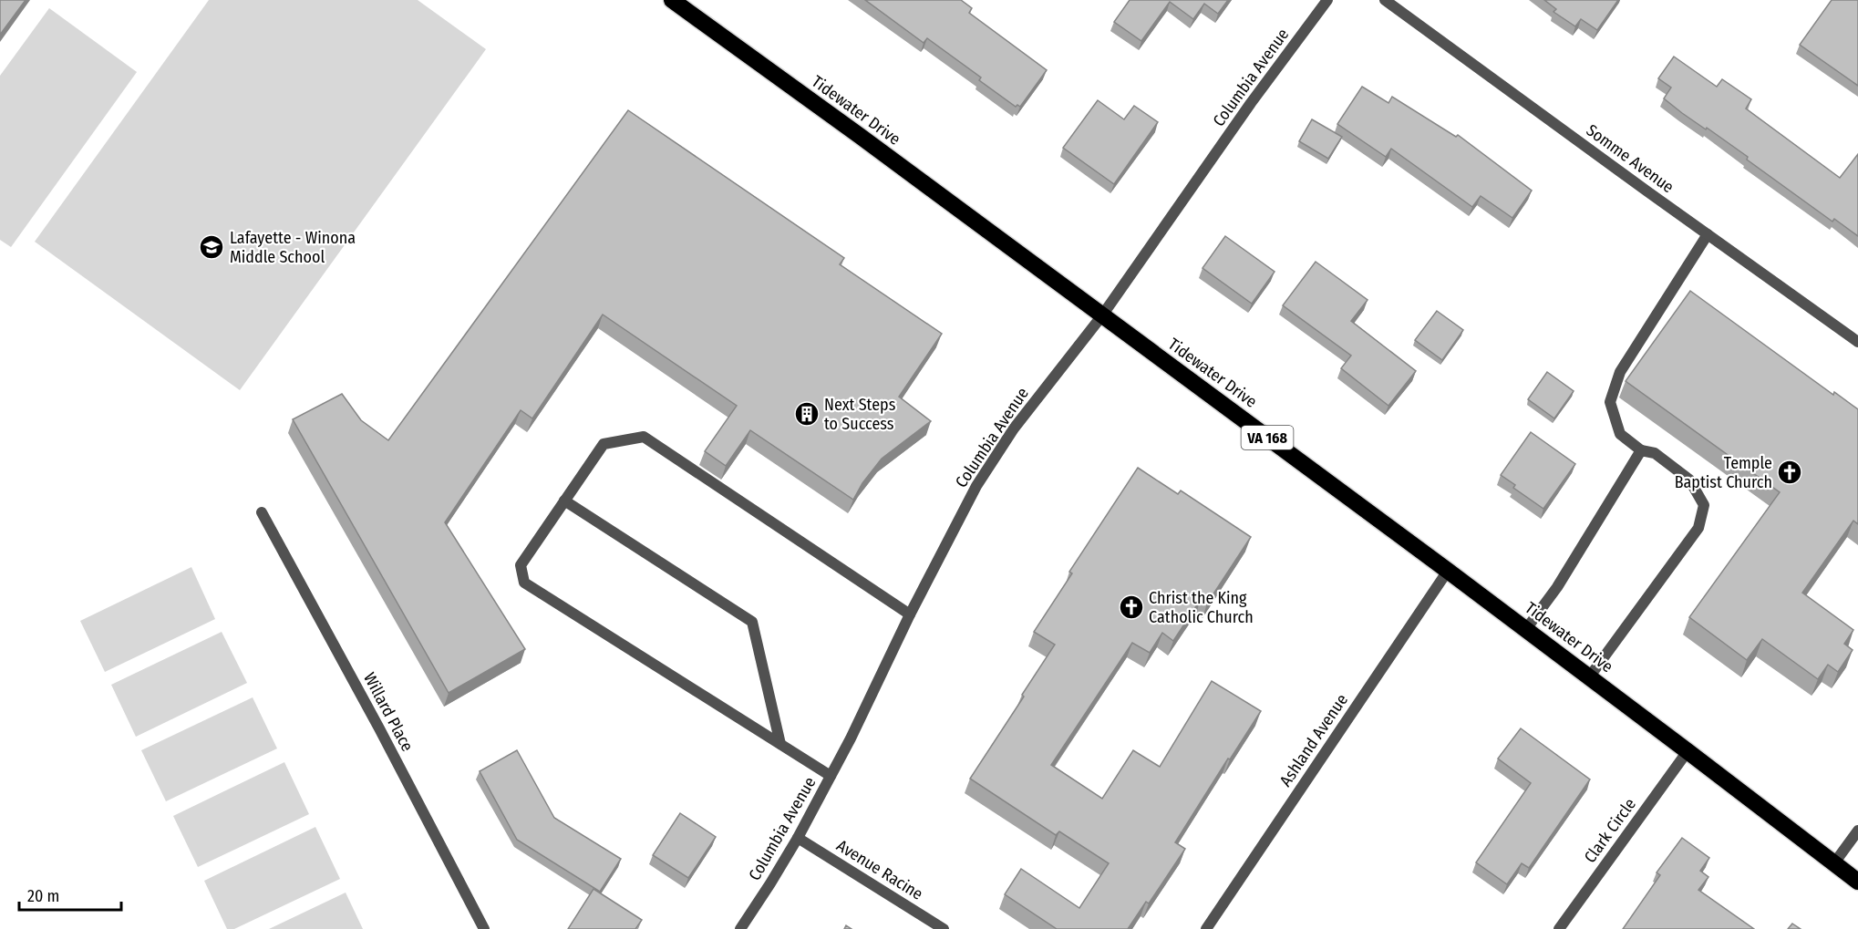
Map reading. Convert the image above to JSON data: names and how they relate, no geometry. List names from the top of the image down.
{
  "streets": {
    "highway": ["Tidewater Drive", "VA 168"],
    "street": [
      "Columbia Avenue",
      "Somme Avenue",
      "Willard Place",
      "Ashland Avenue",
      "Clark Circle",
      "Avenue Racine"
    ]
  },
  "crossings": [
    ["Columbia Avenue", "Tidewater Drive"],
    ["Columbia Avenue", "Avenue Racine"],
    ["Tidewater Drive", "Ashland Avenue"],
    ["Tidewater Drive", "Clark Circle"]
  ],
  "places": {
    "school or university": ["Lafayette - Winona Middle School"],
    "building": ["Next Steps to Success"],
    "church": ["Temple Baptist Church", "Christ the King Catholic Church"]
  },
  "scale_bar": "20 m"
}
